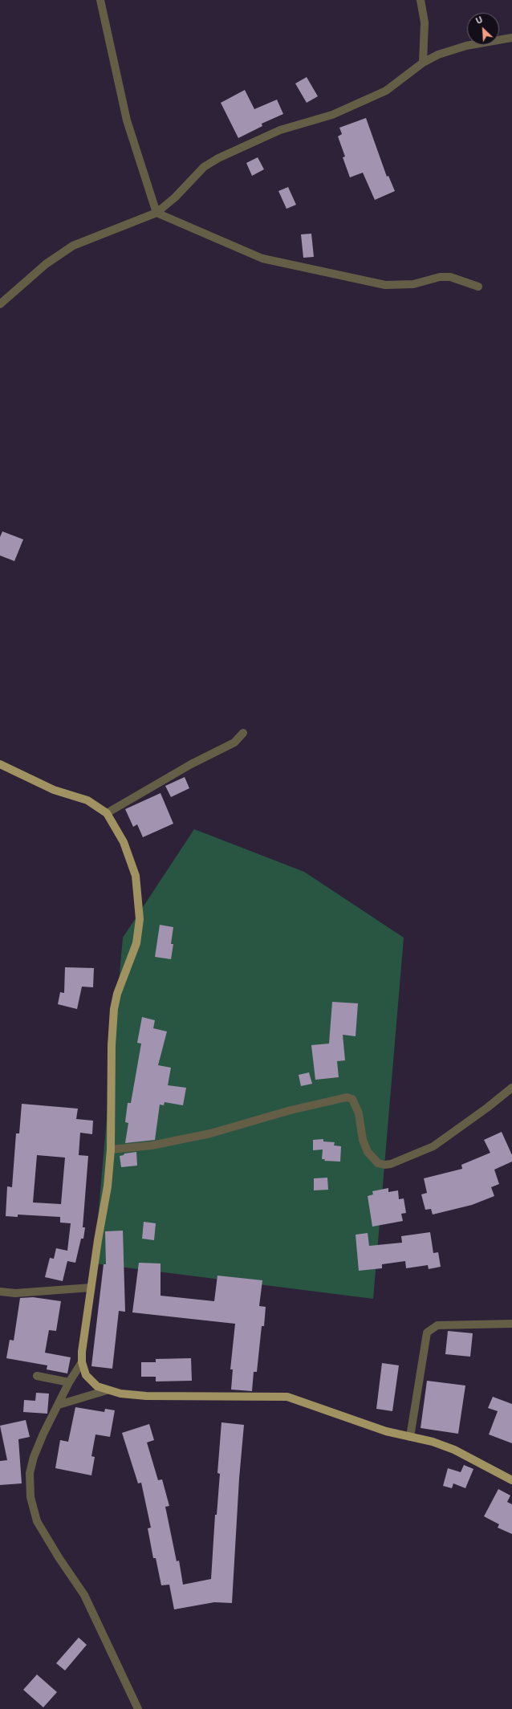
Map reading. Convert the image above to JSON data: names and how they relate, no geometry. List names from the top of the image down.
{
  "north": "top left"
}
